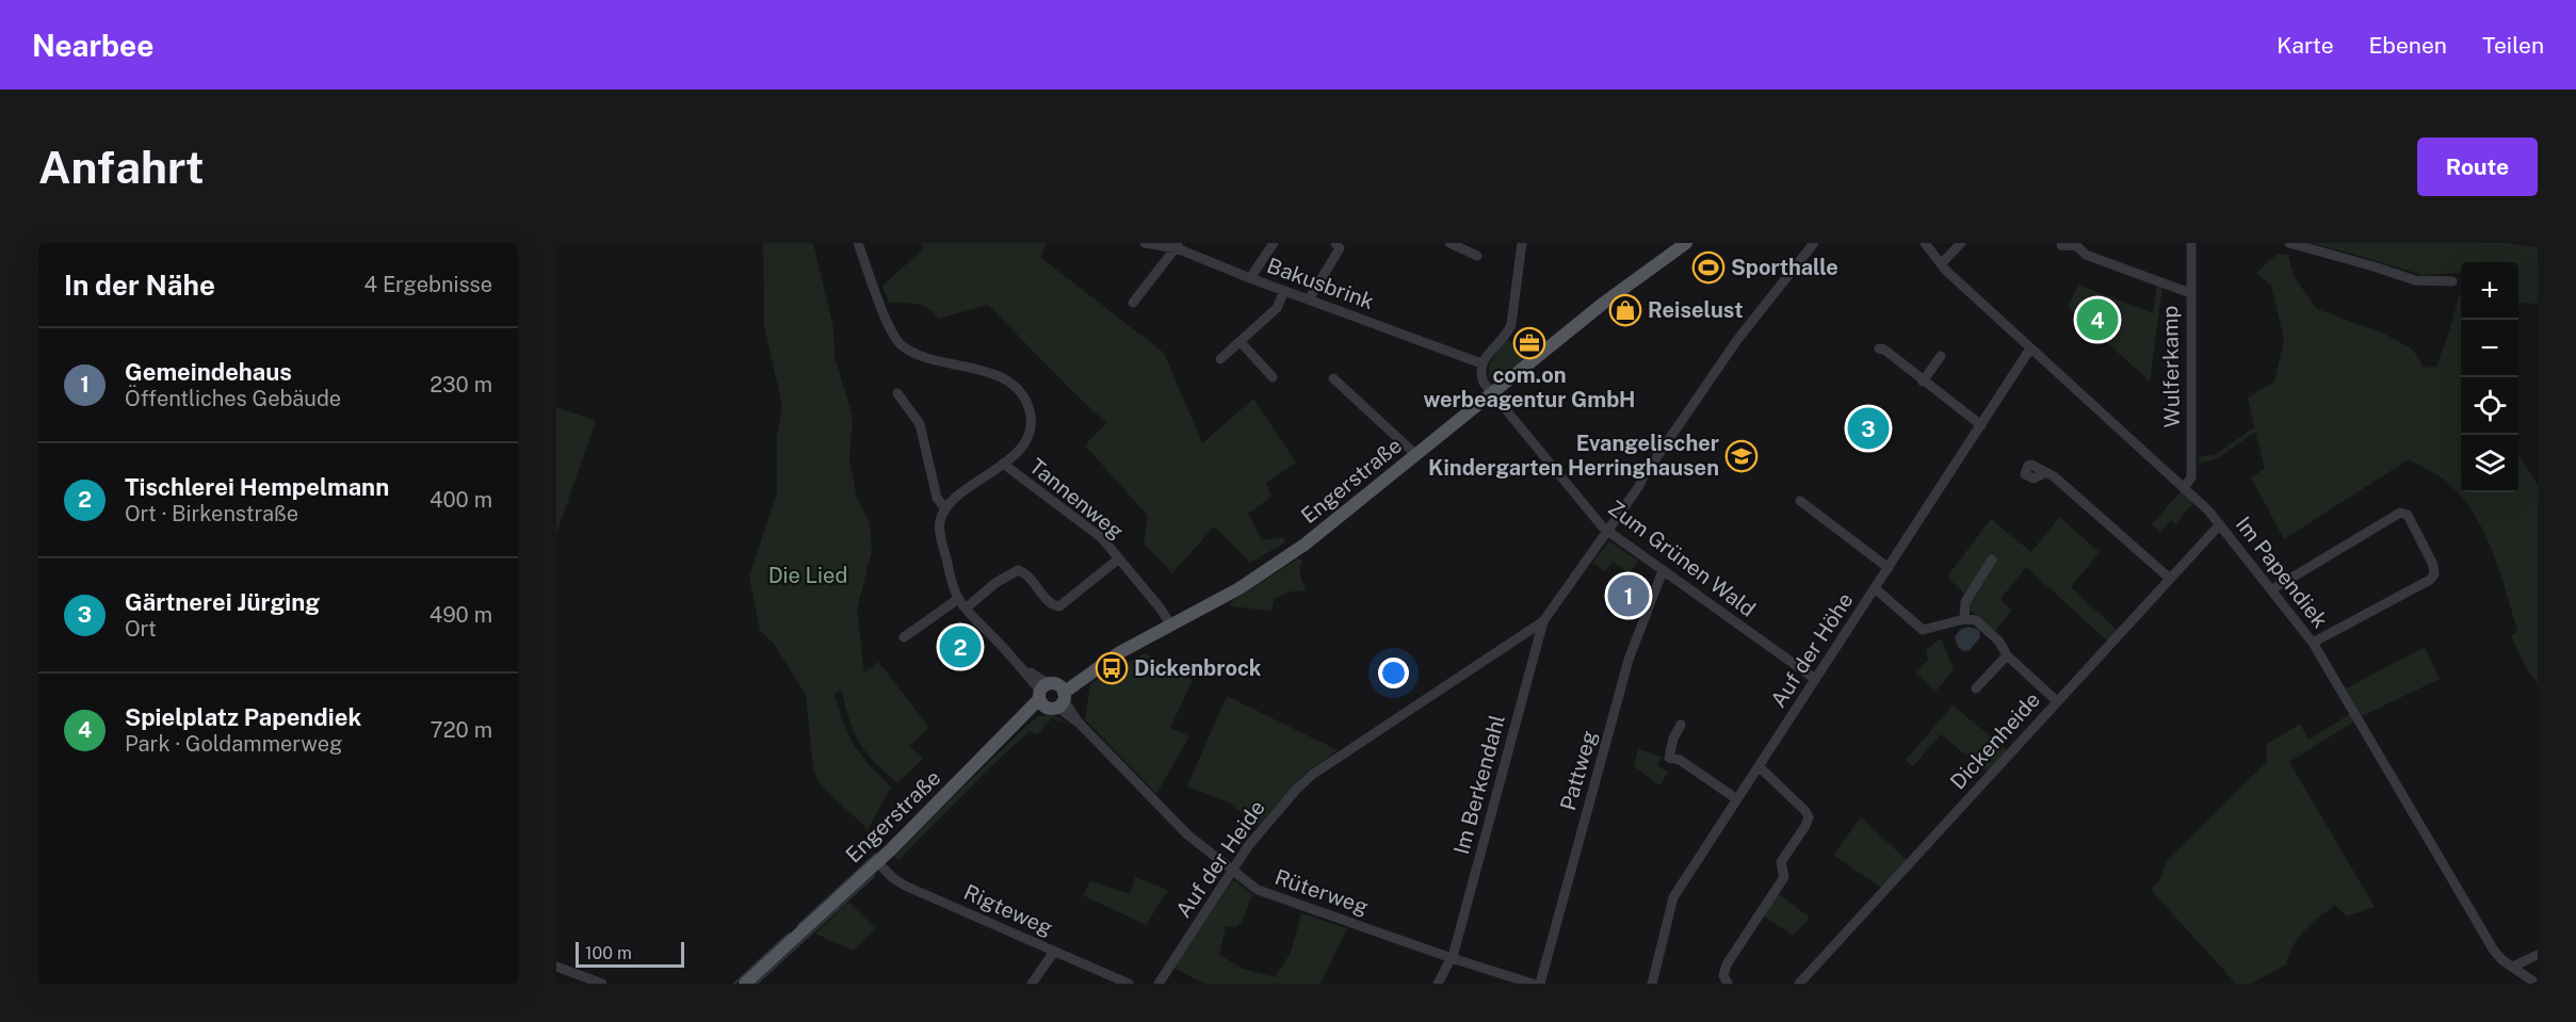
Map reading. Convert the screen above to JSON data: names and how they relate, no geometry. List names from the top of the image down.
{
  "streets": {
    "main road": ["Engerstraße"],
    "street": [
      "Bakusbrink",
      "Wulferkamp",
      "Tannenweg",
      "Zum Grünen Wald",
      "Im Papendiek",
      "Auf der Höhe",
      "Dickenheide",
      "Pattweg",
      "Im Berkendahl",
      "Auf der Heide",
      "Rüterweg",
      "Rigteweg"
    ]
  },
  "crossings": [
    ["Bakusbrink", "Zum Grünen Wald"],
    ["Wulferkamp", "Im Papendiek"],
    ["Engerstraße", "Tannenweg"],
    ["Engerstraße", "Zum Grünen Wald"],
    ["Engerstraße", "Rüterweg"],
    ["Engerstraße", "Rigteweg"],
    ["Zum Grünen Wald", "Auf der Höhe"],
    ["Zum Grünen Wald", "Pattweg"],
    ["Zum Grünen Wald", "Auf der Heide"],
    ["Im Papendiek", "Auf der Höhe"],
    ["Im Papendiek", "Dickenheide"],
    ["Im Berkendahl", "Auf der Heide"],
    ["Im Berkendahl", "Rüterweg"],
    ["Auf der Heide", "Rüterweg"]
  ],
  "parks": ["Die Lied"],
  "places": {
    "sports": ["Sporthalle"],
    "shop": ["Reiselust"],
    "office": ["com.on werbeagentur GmbH"],
    "school or university": ["Evangelischer Kindergarten Herringhausen"],
    "bus stop": ["Dickenbrock"]
  },
  "scale_bar": "100 m",
  "page": {
    "header": "Nearbee",
    "nav": ["Karte", "Ebenen", "Teilen"],
    "buttons": "Route",
    "title": "Anfahrt",
    "heading": ["In der Nähe", "4 Ergebnisse"],
    "map_buttons": ["+", "−"],
    "pins": [
      "4",
      "3",
      "1",
      "2"
    ],
    "list": [
      {
        "mark": "1",
        "name": "Gemeindehaus",
        "note": "Öffentliches Gebäude",
        "value": "230 m"
      },
      {
        "mark": "2",
        "name": "Tischlerei Hempelmann",
        "note": "Ort · Birkenstraße",
        "value": "400 m"
      },
      {
        "mark": "3",
        "name": "Gärtnerei Jürging",
        "note": "Ort",
        "value": "490 m"
      },
      {
        "mark": "4",
        "name": "Spielplatz Papendiek",
        "note": "Park · Goldammerweg",
        "value": "720 m"
      }
    ],
    "scale": "100 m"
  }
}
